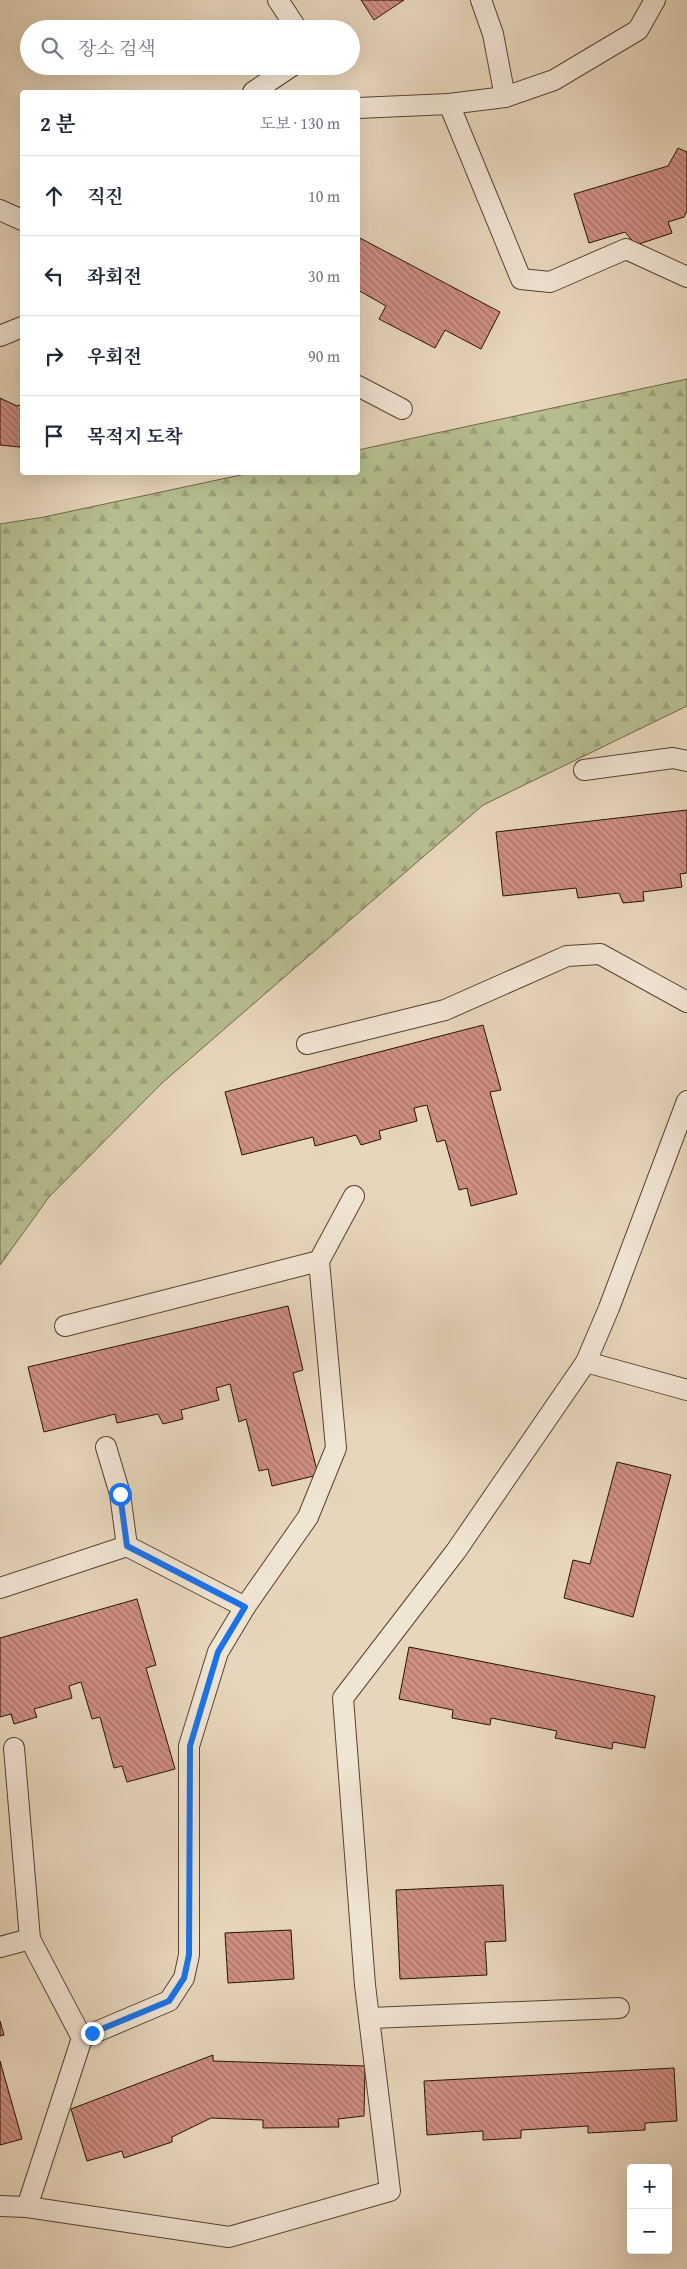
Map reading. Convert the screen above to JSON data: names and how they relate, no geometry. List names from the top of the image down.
{
  "page": {
    "search": "장소 검색",
    "heading": ["2 분", "도보 · 130 m"],
    "list": [
      ["직진", "10 m"],
      ["좌회전", "30 m"],
      ["우회전", "90 m"],
      "목적지 도착"
    ],
    "map_buttons": ["+", "−"]
  }
}
